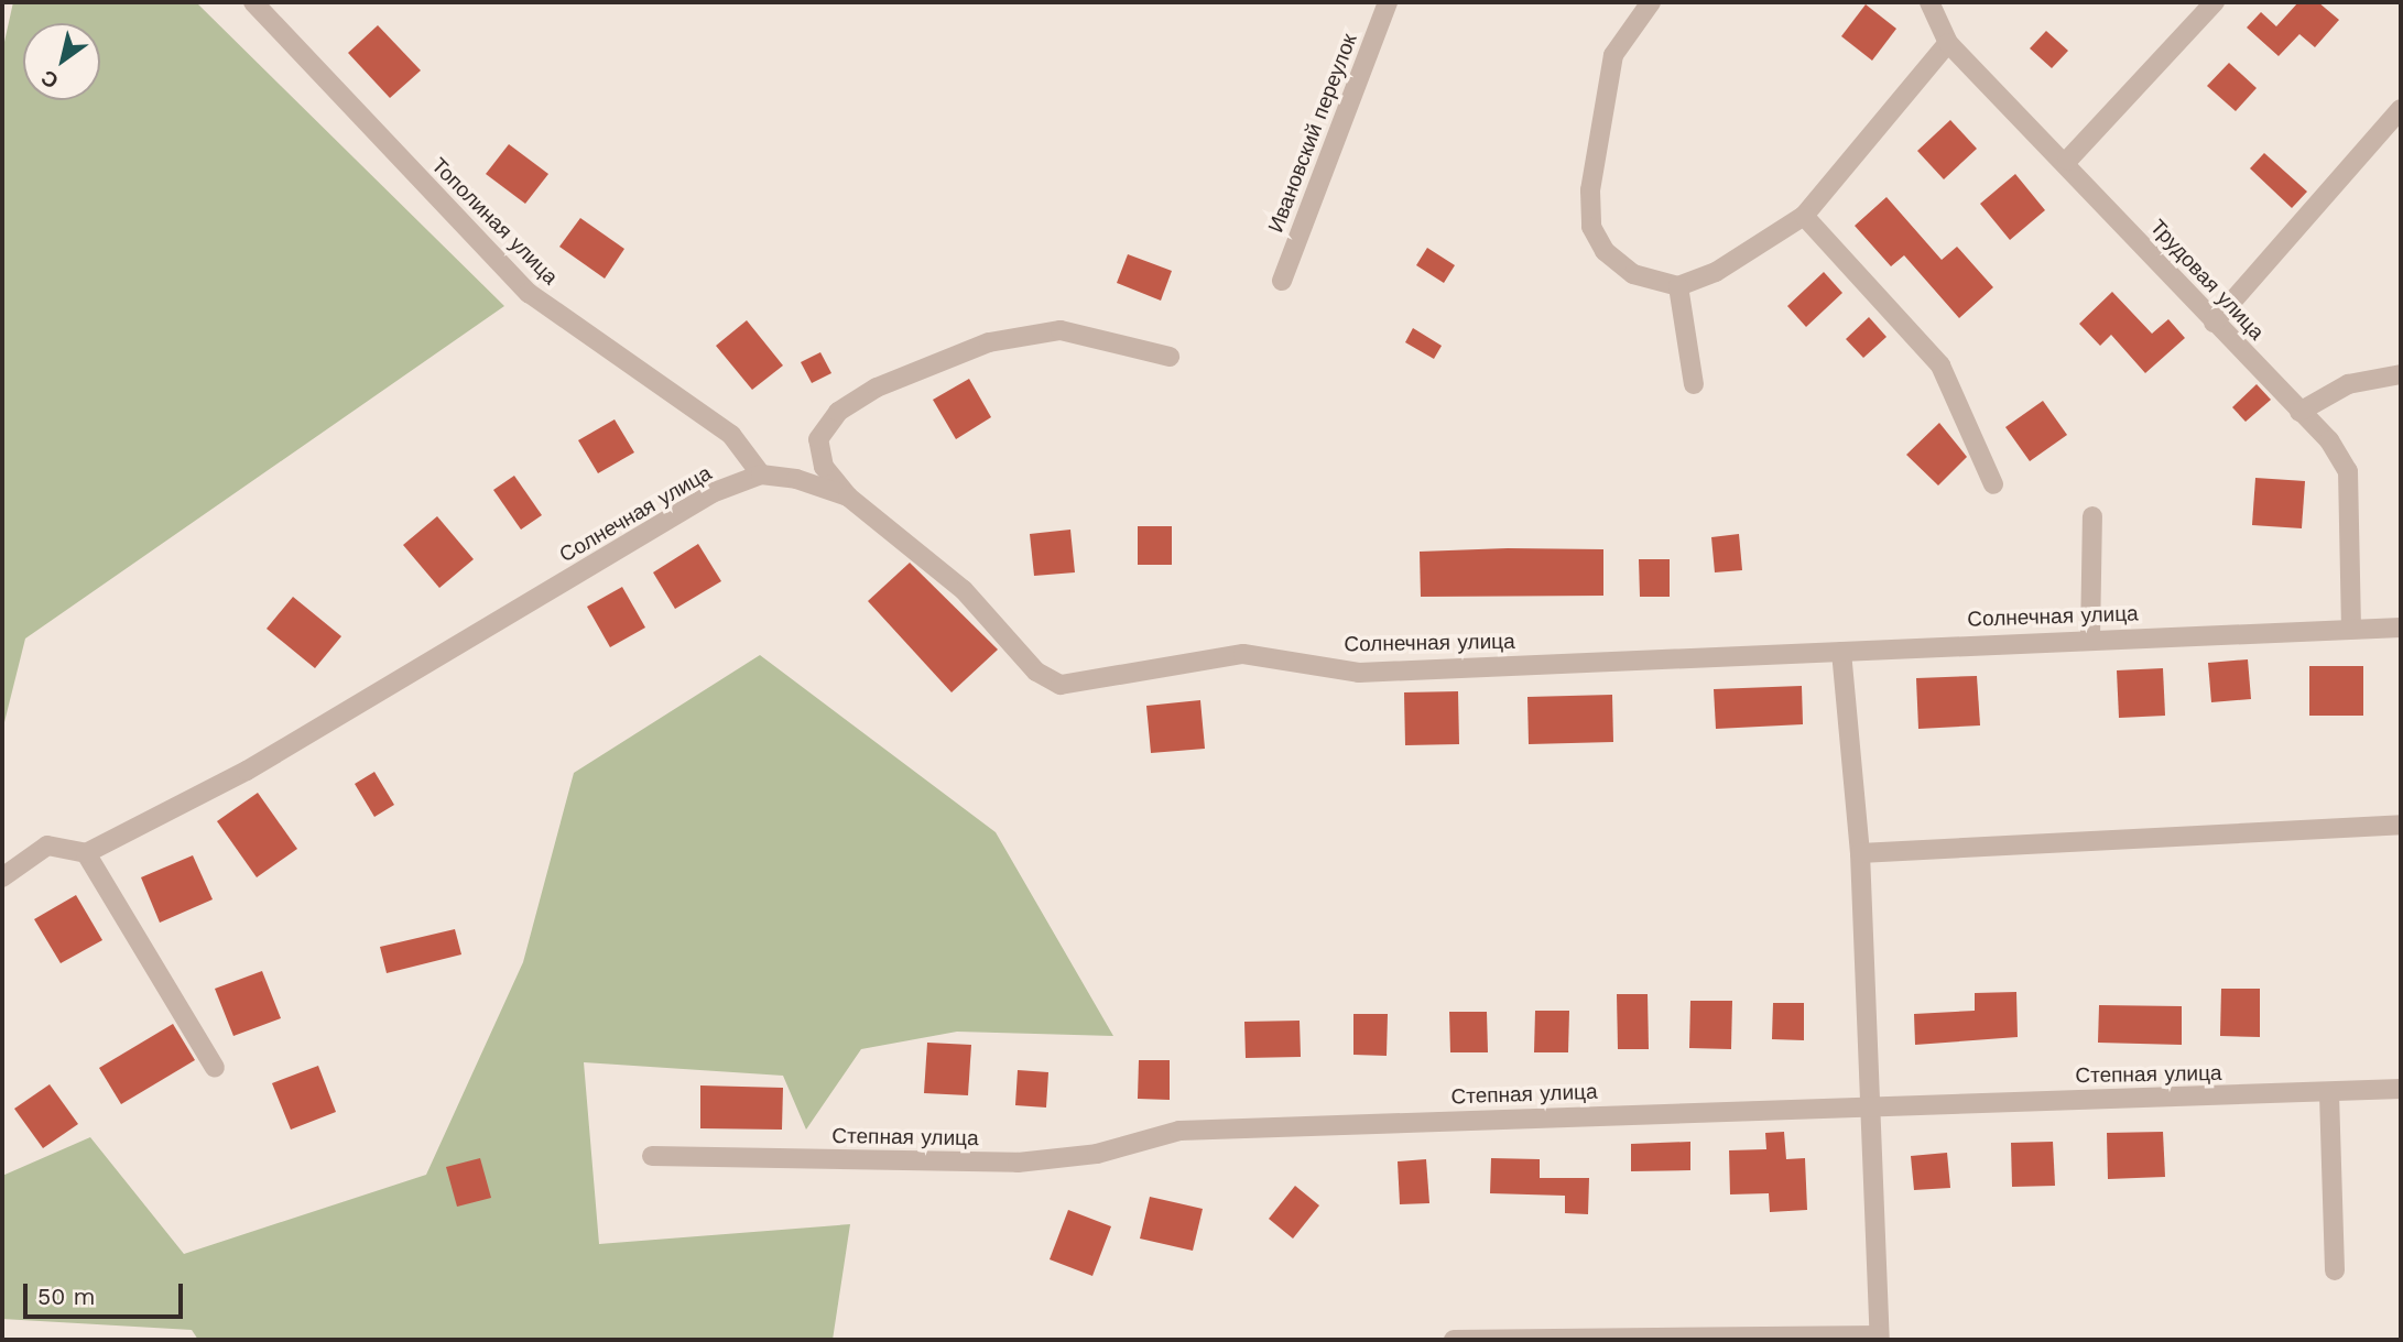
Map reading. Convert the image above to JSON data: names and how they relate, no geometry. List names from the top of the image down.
{
  "streets": {
    "street": [
      "Ивановский переулок",
      "Тополиная улица",
      "Трудовая улица",
      "Солнечная улица",
      "Степная улица"
    ]
  },
  "crossings": [
    ["Тополиная улица", "Солнечная улица"],
    ["Трудовая улица", "Солнечная улица"]
  ],
  "scale_bar": "50 m",
  "north": "bottom left"
}
